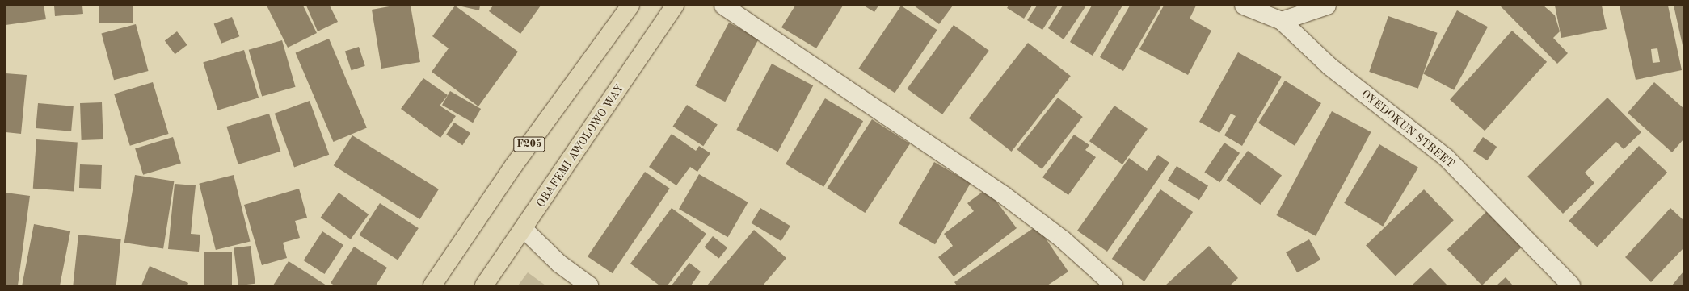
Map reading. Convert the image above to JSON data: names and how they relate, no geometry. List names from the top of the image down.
{
  "streets": {
    "main road": ["F205", "OBAFEMI AWOLOWO WAY"],
    "street": ["OYEDOKUN STREET"]
  }
}
